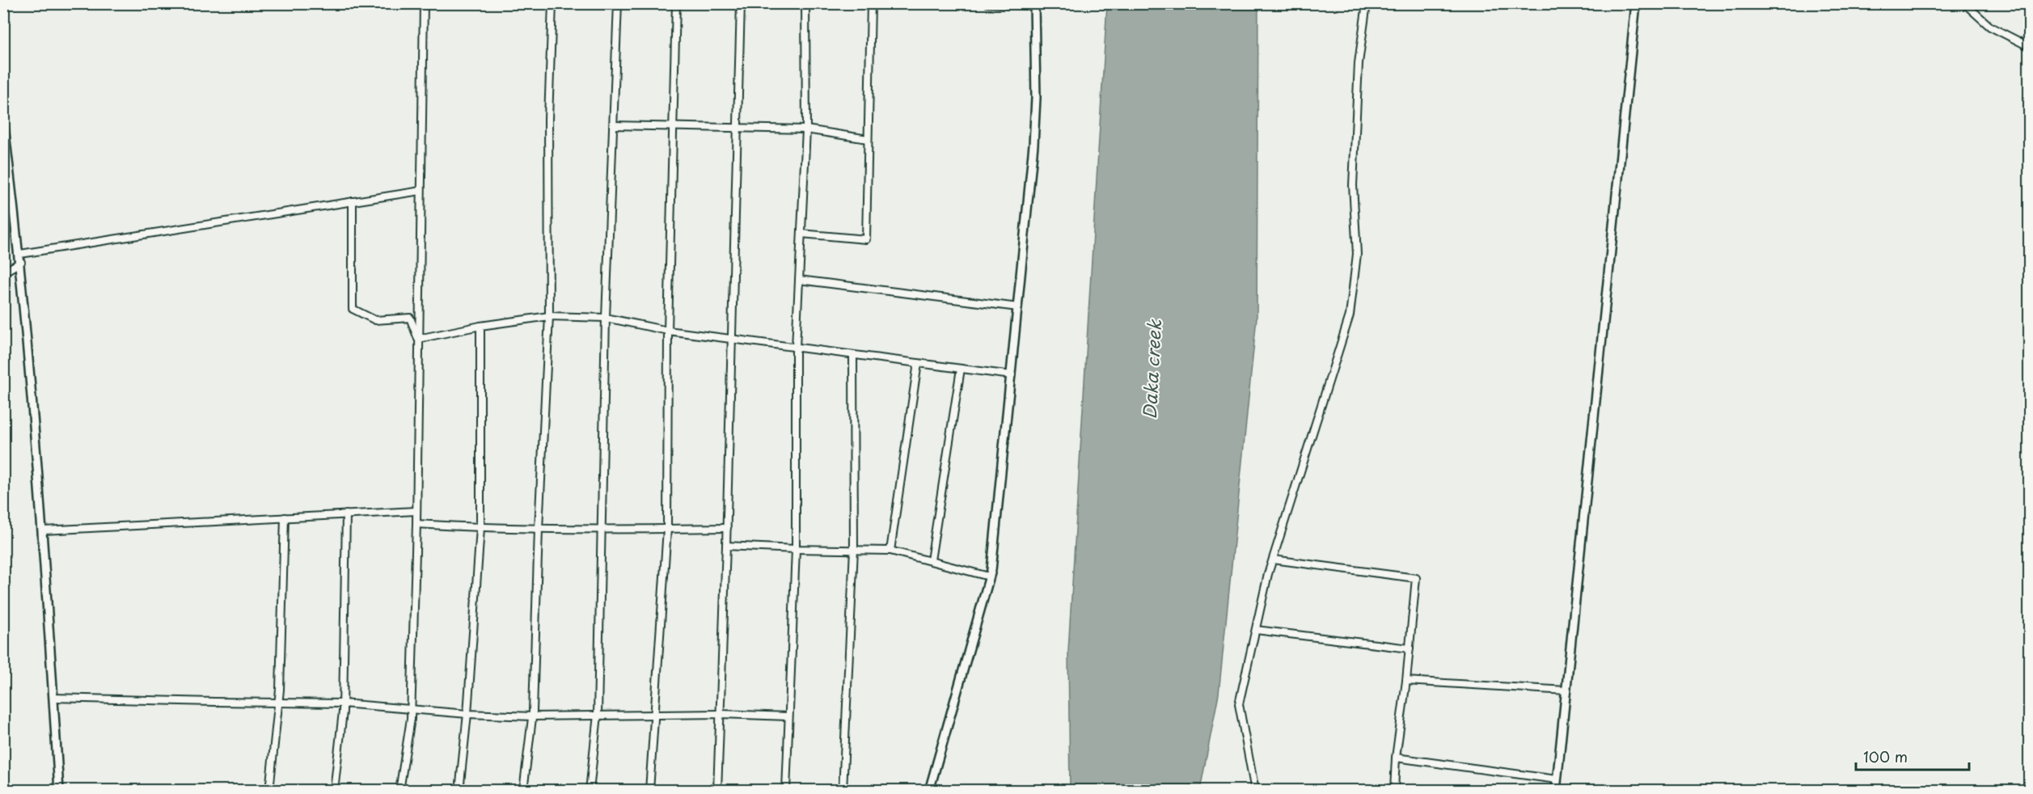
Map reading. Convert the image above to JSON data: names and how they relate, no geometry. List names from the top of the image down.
{
  "water": ["Daka creek"],
  "scale_bar": "100 m"
}
